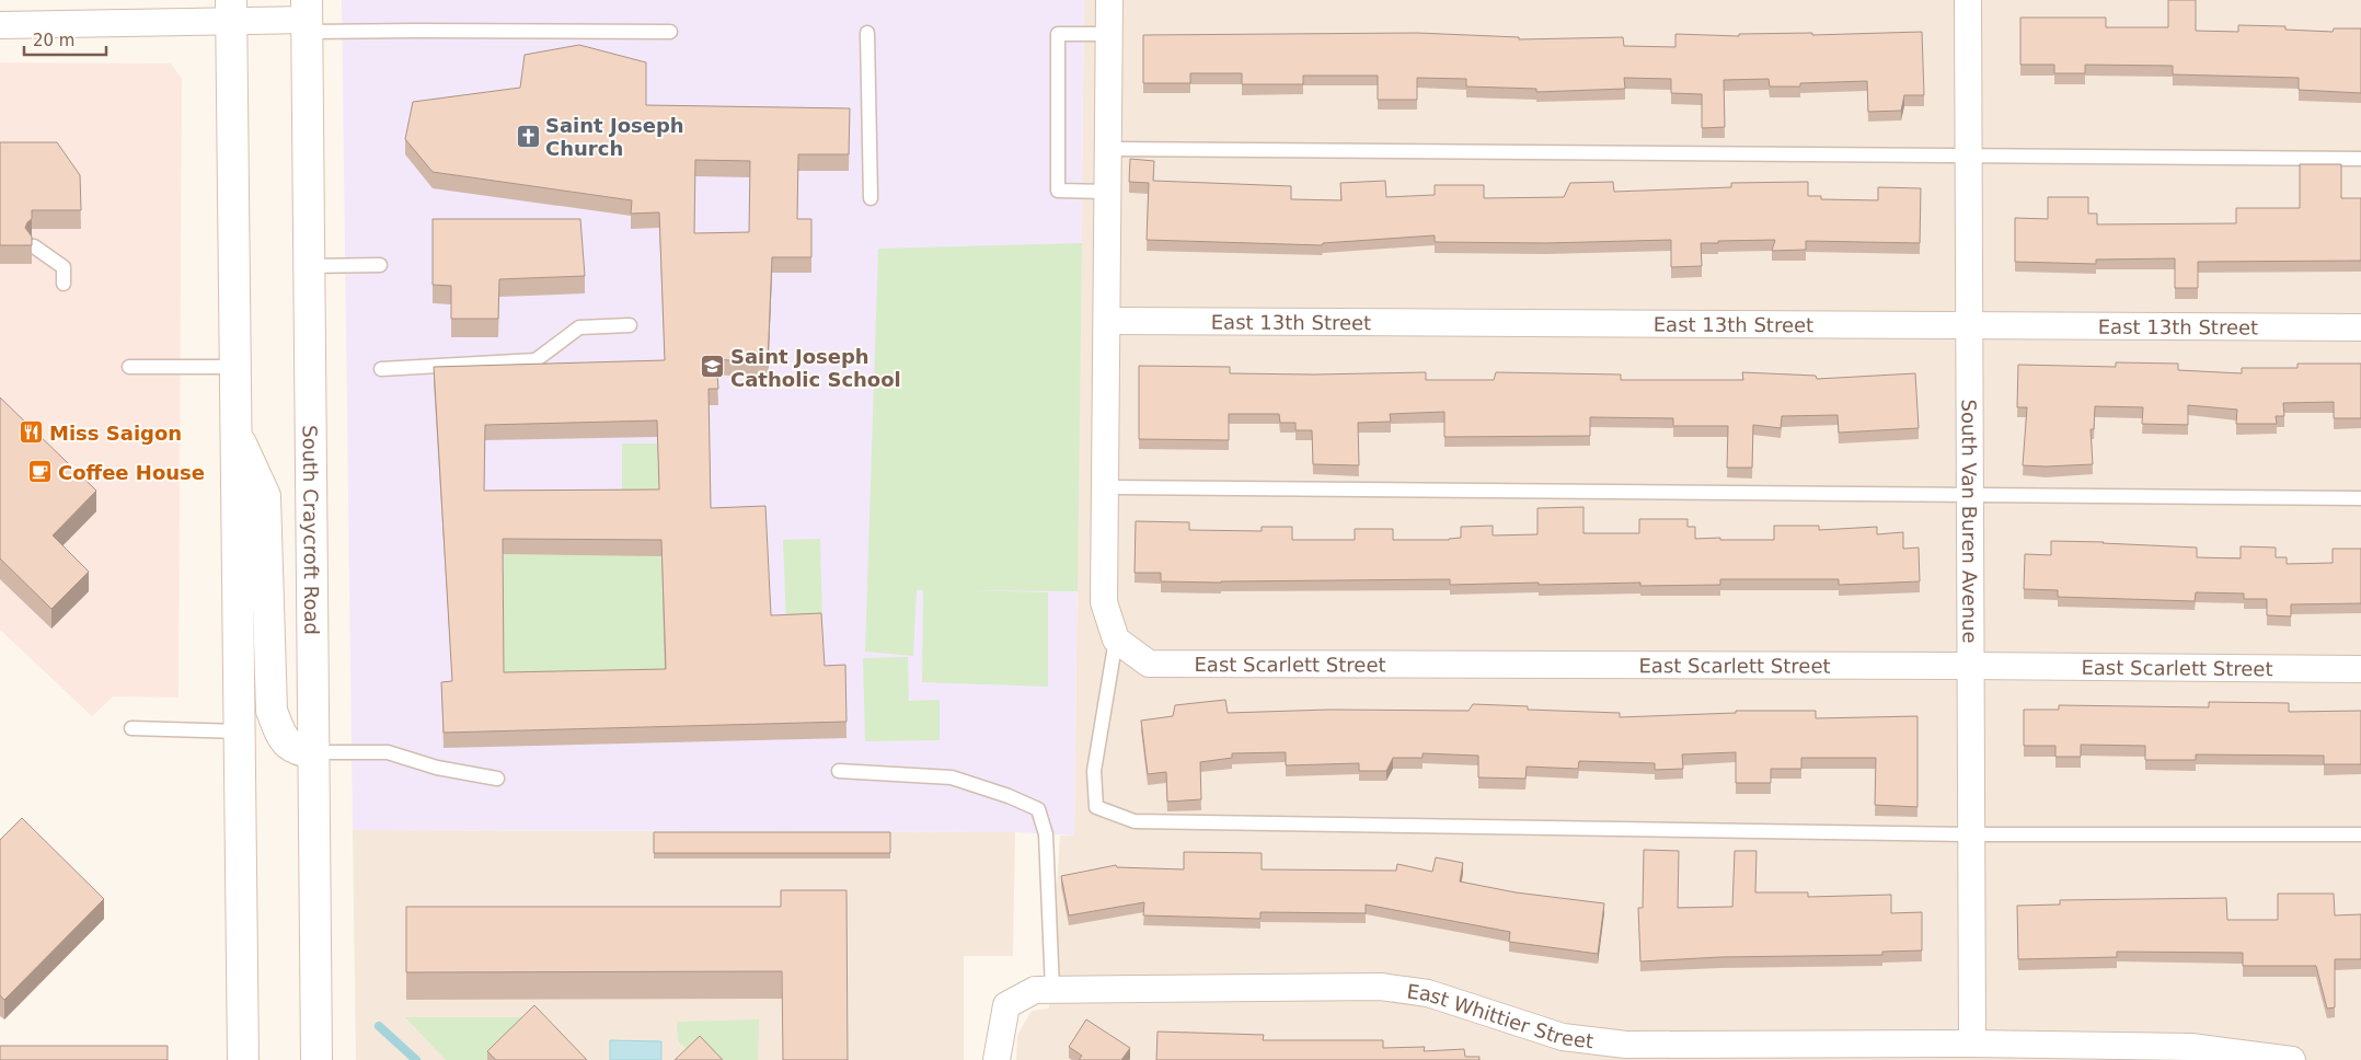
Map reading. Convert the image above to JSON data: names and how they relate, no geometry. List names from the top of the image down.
{
  "streets": {
    "main road": ["South Craycroft Road"],
    "street": [
      "East 13th Street",
      "South Van Buren Avenue",
      "East Scarlett Street",
      "East Whittier Street"
    ]
  },
  "crossings": [
    ["East 13th Street", "South Van Buren Avenue"],
    ["South Van Buren Avenue", "East Scarlett Street"],
    ["South Van Buren Avenue", "East Whittier Street"]
  ],
  "places": {
    "church": ["Saint Joseph Church"],
    "school or university": ["Saint Joseph Catholic School"],
    "restaurant": ["Miss Saigon"],
    "cafe": ["Coffee House"]
  },
  "scale_bar": "20 m"
}
